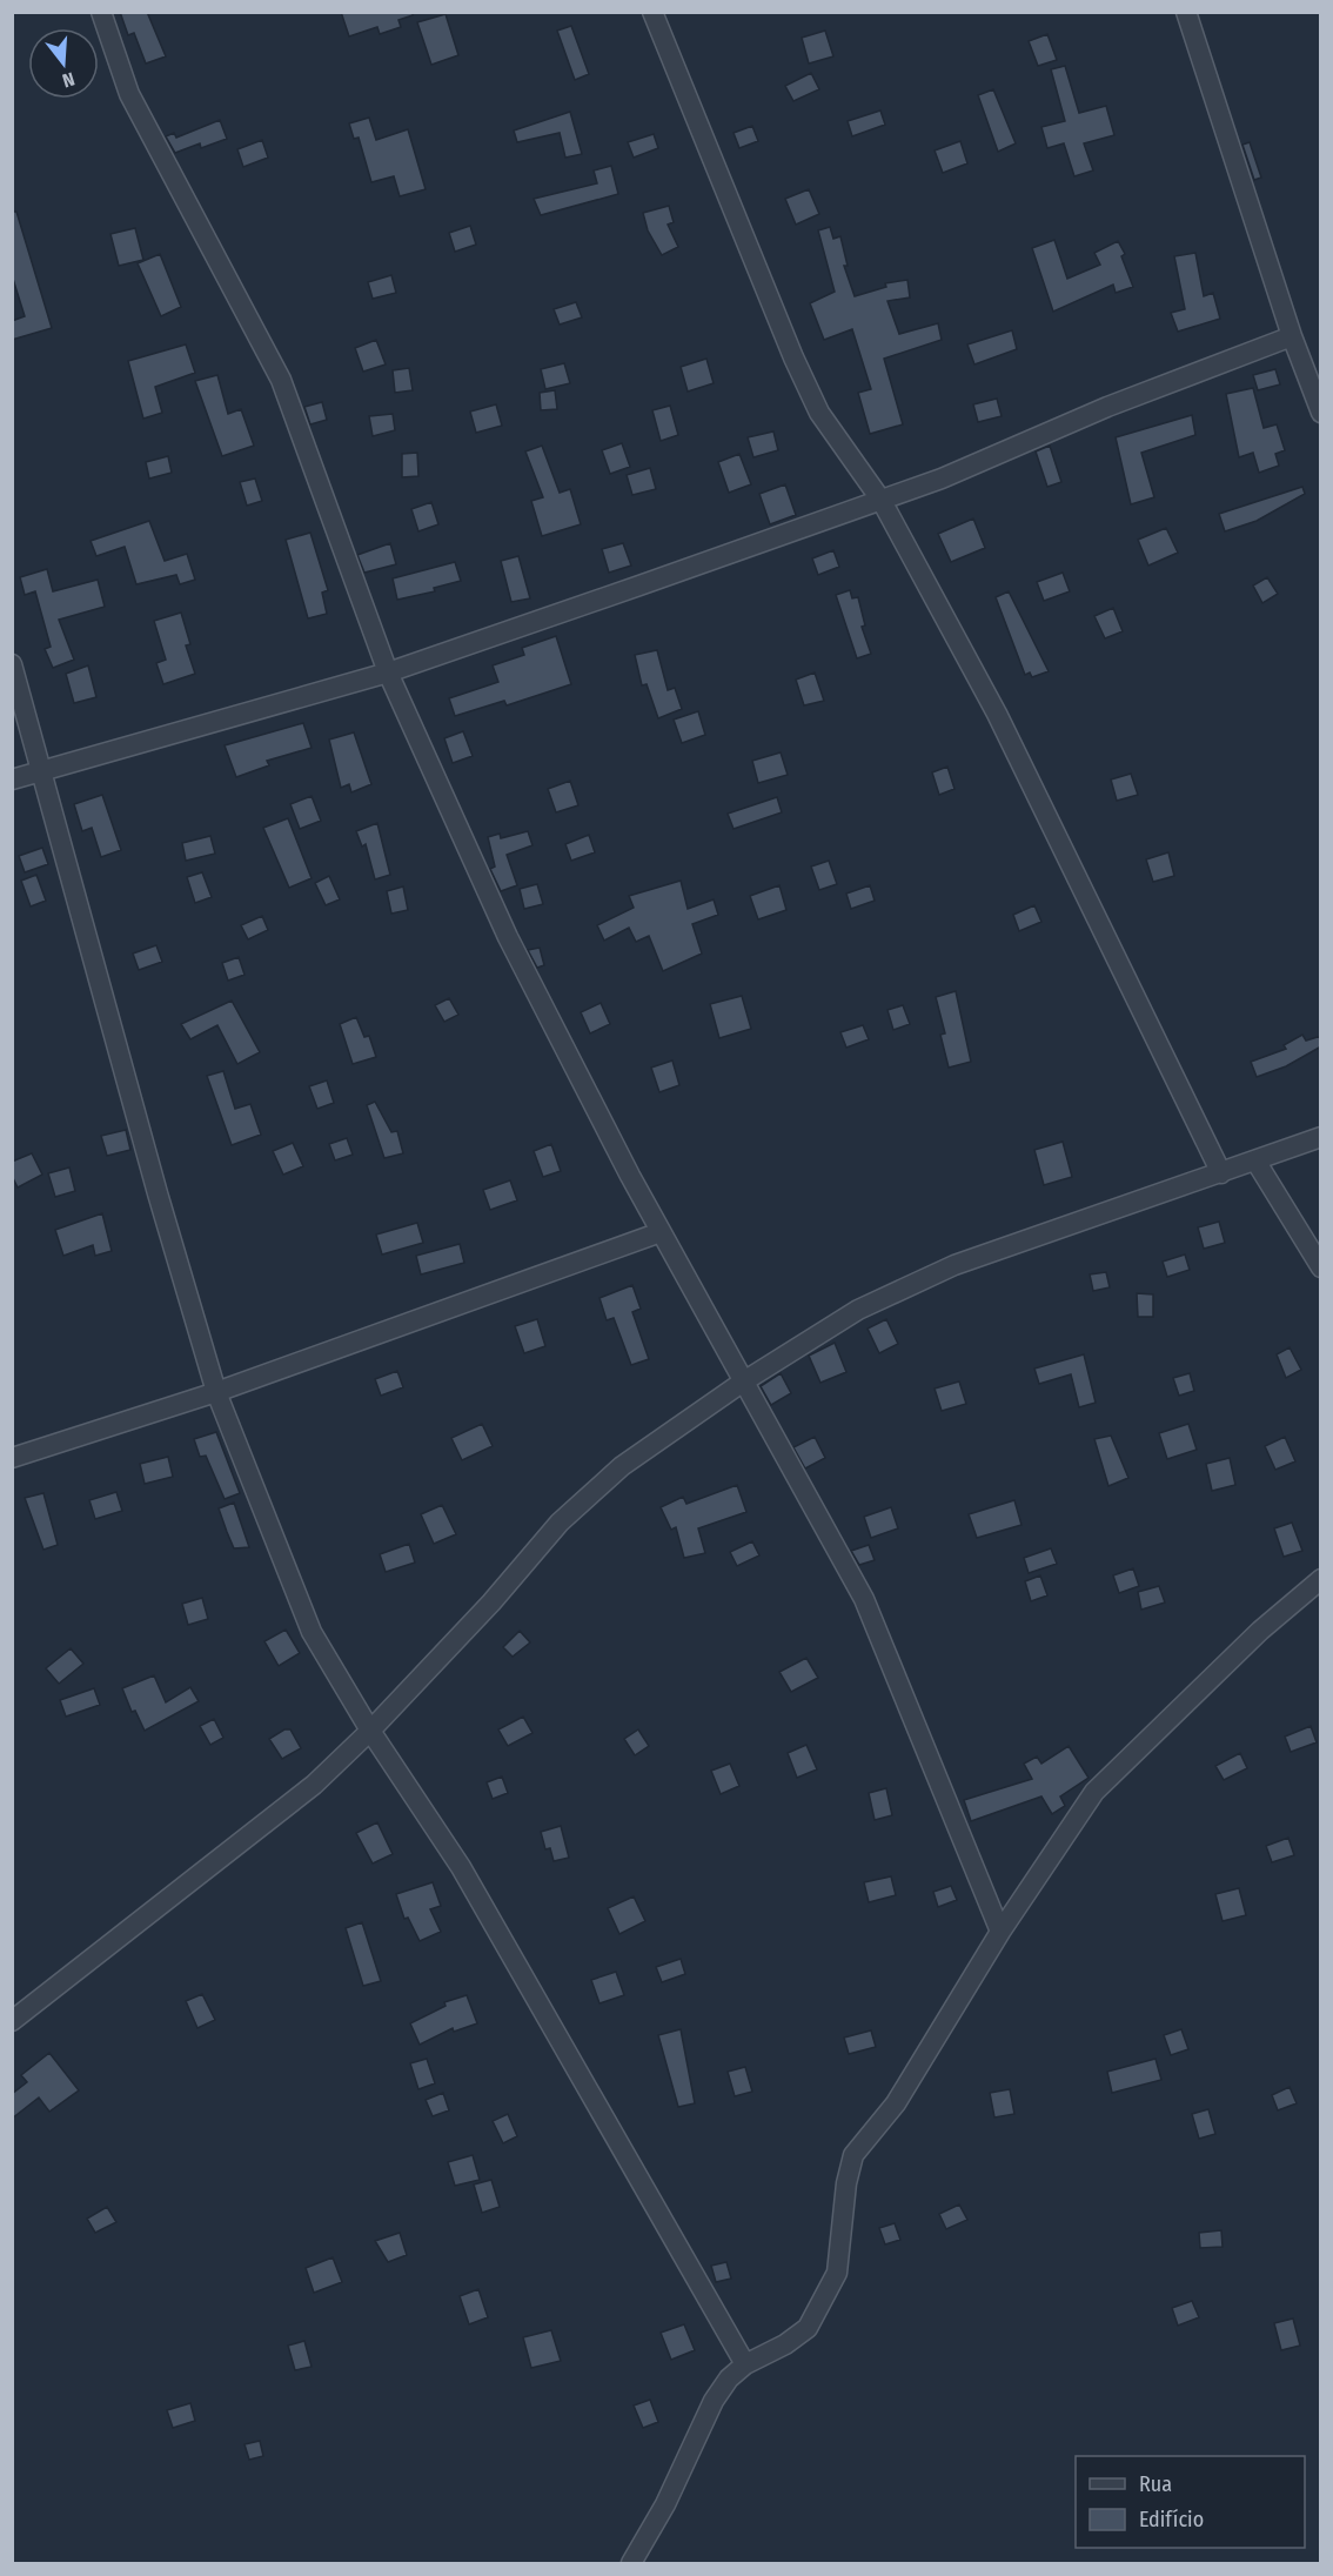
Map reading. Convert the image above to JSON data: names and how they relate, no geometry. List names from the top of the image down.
{
  "legend": ["Rua", "Edifício"],
  "north": "bottom"
}
